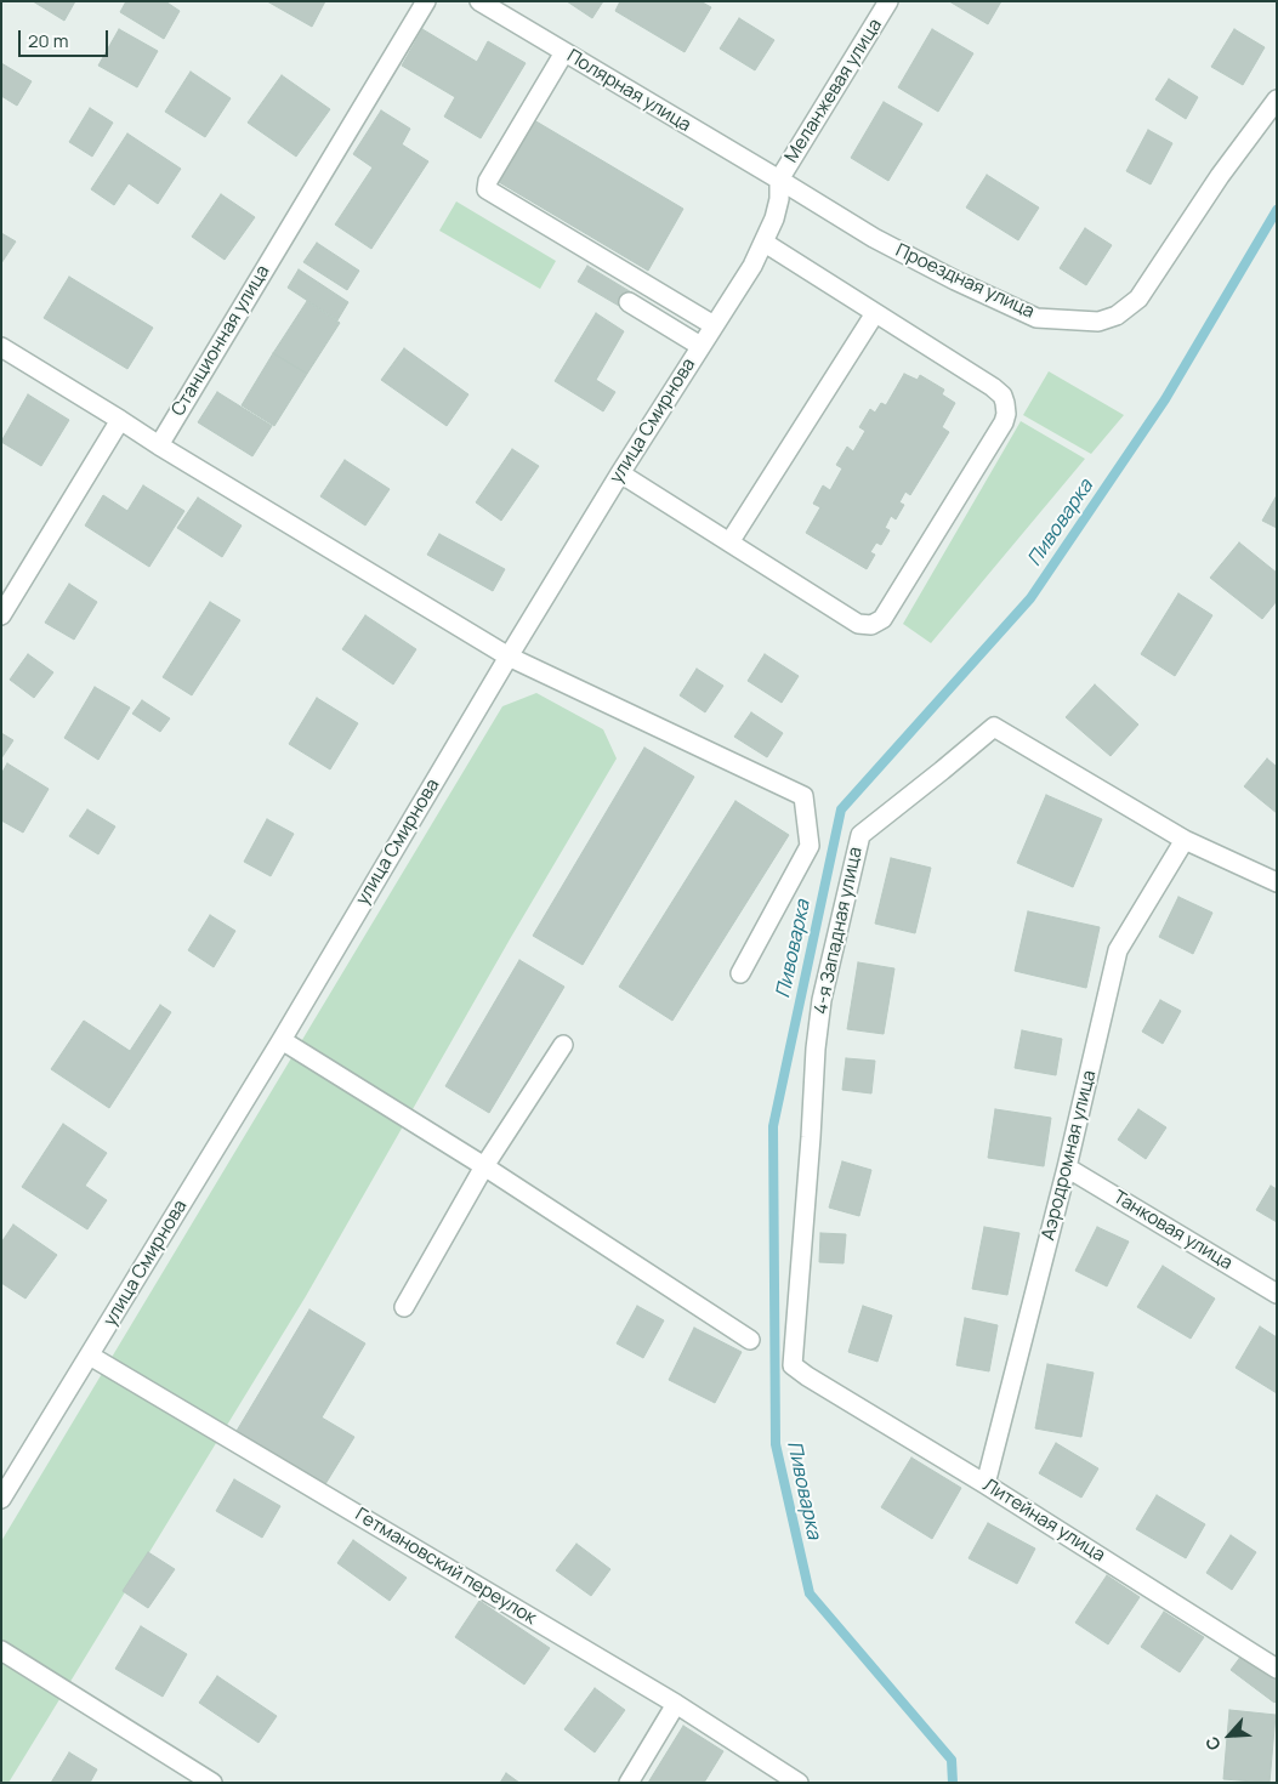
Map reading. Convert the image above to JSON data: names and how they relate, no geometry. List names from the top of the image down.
{
  "streets": {
    "street": [
      "Полярная улица",
      "Меланжевая улица",
      "Проездная улица",
      "Станционная улица",
      "улица Смирнова",
      "4-я Западная улица",
      "Аэродромная улица",
      "Танковая улица",
      "Литейная улица",
      "Гетмановский переулок"
    ]
  },
  "crossings": [
    ["Полярная улица", "Меланжевая улица"],
    ["Полярная улица", "Проездная улица"],
    ["Полярная улица", "улица Смирнова"],
    ["Меланжевая улица", "Проездная улица"],
    ["Меланжевая улица", "улица Смирнова"],
    ["Проездная улица", "улица Смирнова"],
    ["улица Смирнова", "Гетмановский переулок"],
    ["4-я Западная улица", "Аэродромная улица"],
    ["4-я Западная улица", "Литейная улица"],
    ["Аэродромная улица", "Танковая улица"],
    ["Аэродромная улица", "Литейная улица"]
  ],
  "water": ["Пивоварка"],
  "scale_bar": "20 m",
  "north": "bottom left"
}
